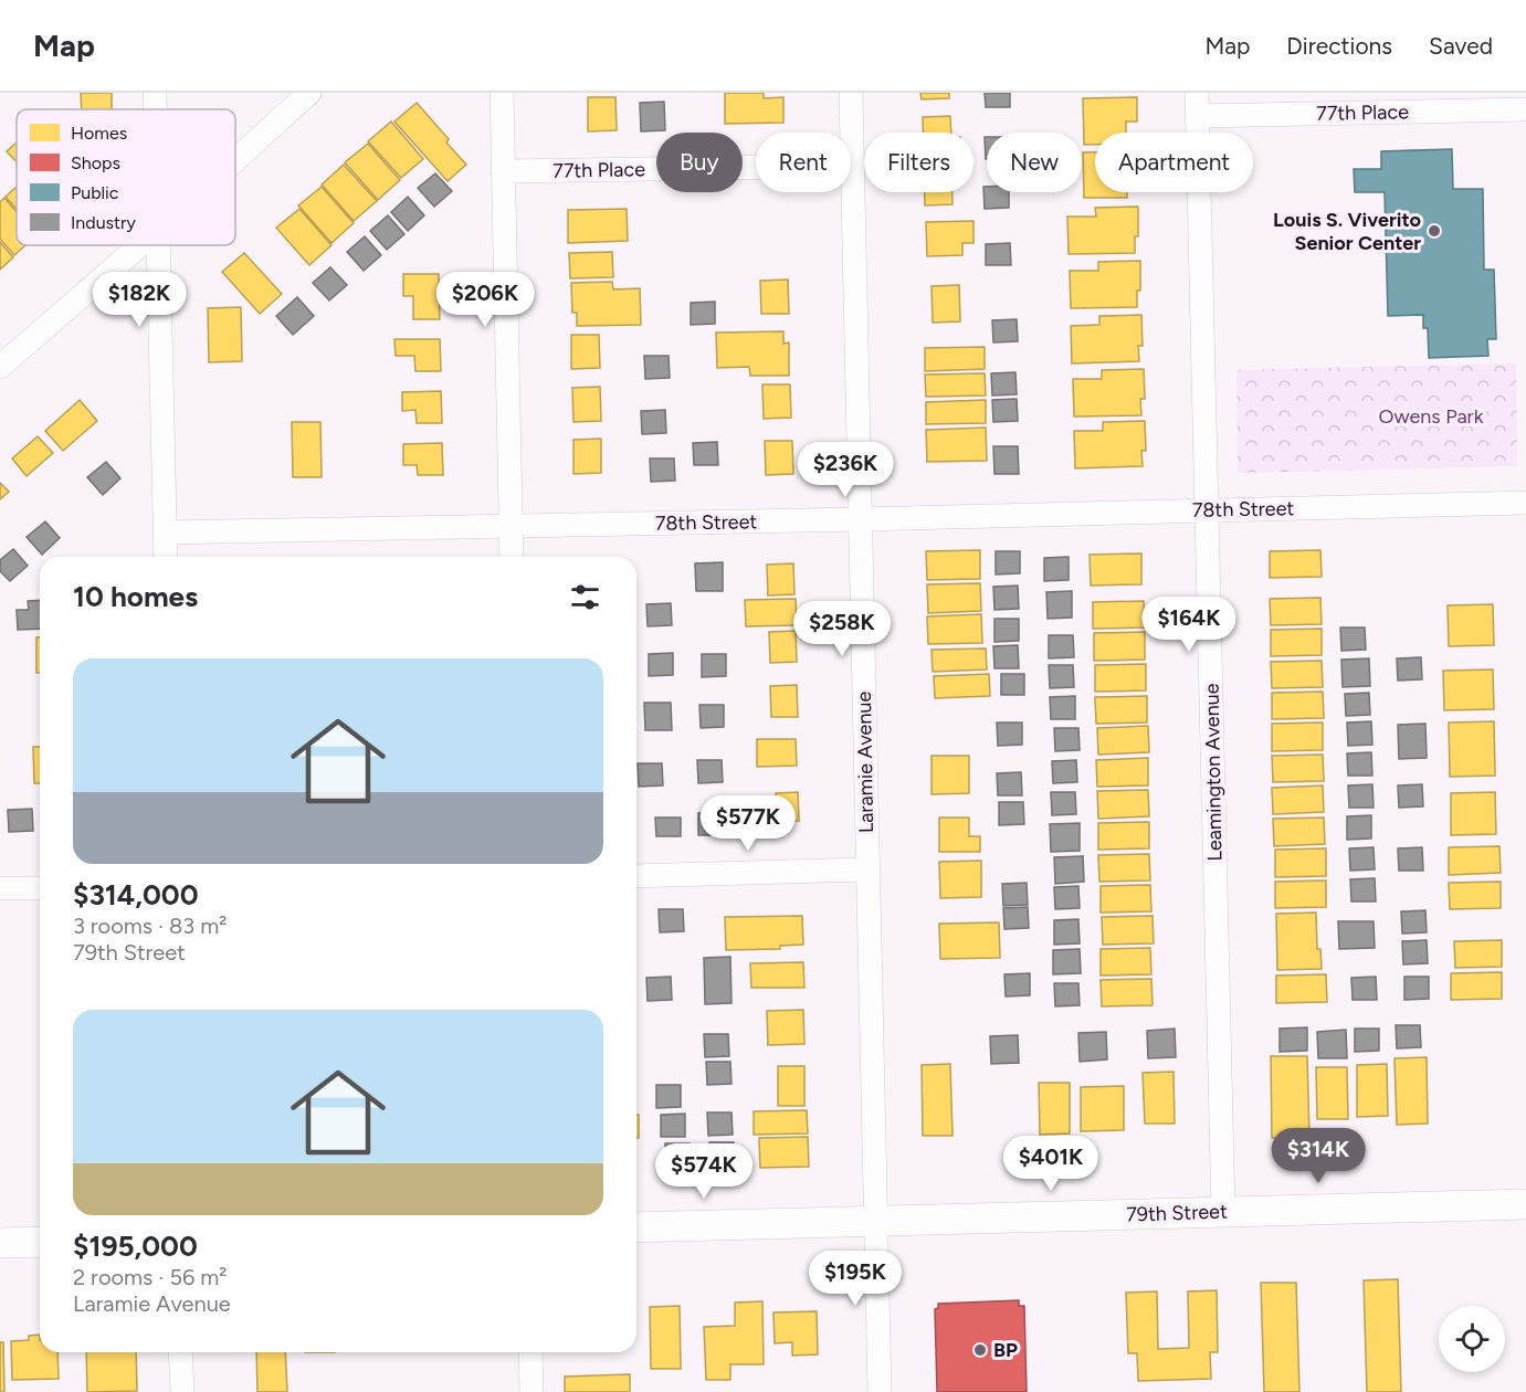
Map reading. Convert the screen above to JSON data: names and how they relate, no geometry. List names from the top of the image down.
{
  "streets": {
    "main road": ["79th Street"],
    "street": [
      "77th Place",
      "78th Street",
      "Laramie Avenue",
      "Leamington Avenue"
    ]
  },
  "crossings": [
    ["77th Place", "Laramie Avenue"],
    ["77th Place", "Leamington Avenue"],
    ["78th Street", "Laramie Avenue"],
    ["78th Street", "Leamington Avenue"],
    ["Laramie Avenue", "79th Street"],
    ["Leamington Avenue", "79th Street"]
  ],
  "parks": ["Owens Park"],
  "places": ["Louis S. Viverito Senior Center", "BP"],
  "legend": [
    "Homes",
    "Shops",
    "Public",
    "Industry"
  ],
  "page": {
    "header": "Map",
    "nav": ["Map", "Directions", "Saved"],
    "chip": [
      "Buy",
      "Rent",
      "Filters",
      "New",
      "Apartment"
    ],
    "price": [
      "$182K",
      "$206K",
      "$236K",
      "$164K",
      "$258K",
      "$577K",
      "$314K",
      "$401K",
      "$574K",
      "$195K"
    ],
    "heading": "10 homes",
    "list": [
      {
        "name": "$314,000",
        "note": "3 rooms · 83 m² · 79th Street"
      },
      {
        "name": "$195,000",
        "note": "2 rooms · 56 m² · Laramie Avenue"
      }
    ]
  }
}
